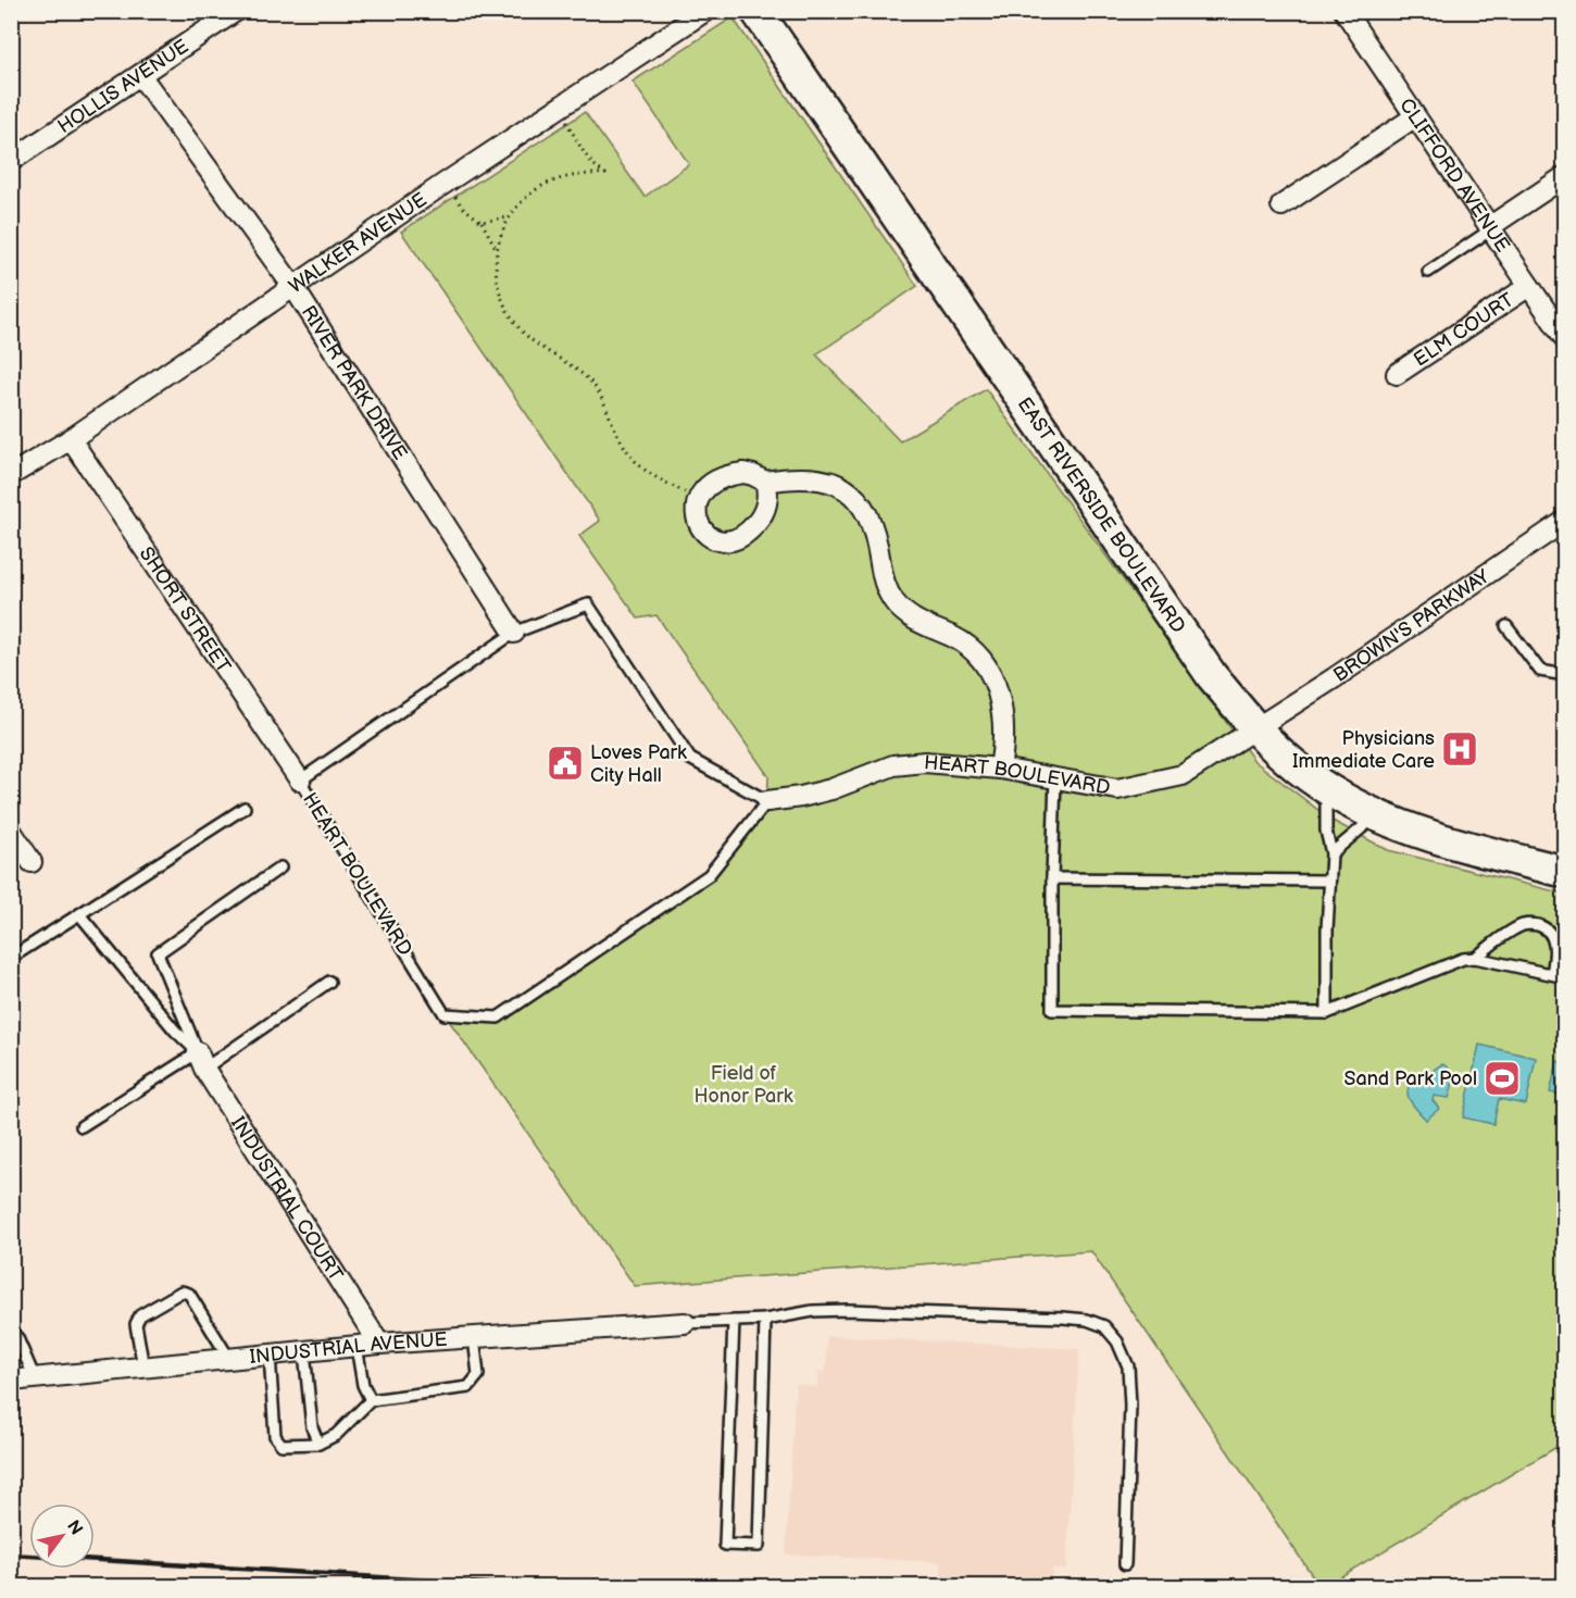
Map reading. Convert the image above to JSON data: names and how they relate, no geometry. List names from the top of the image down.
{
  "streets": {
    "main road": ["EAST RIVERSIDE BOULEVARD"],
    "street": [
      "HOLLIS AVENUE",
      "CLIFFORD AVENUE",
      "WALKER AVENUE",
      "ELM COURT",
      "RIVER PARK DRIVE",
      "SHORT STREET",
      "BROWN'S PARKWAY",
      "HEART BOULEVARD",
      "INDUSTRIAL COURT",
      "INDUSTRIAL AVENUE"
    ]
  },
  "crossings": [
    ["HOLLIS AVENUE", "RIVER PARK DRIVE"],
    ["CLIFFORD AVENUE", "ELM COURT"],
    ["WALKER AVENUE", "RIVER PARK DRIVE"],
    ["WALKER AVENUE", "SHORT STREET"],
    ["RIVER PARK DRIVE", "HEART BOULEVARD"],
    ["EAST RIVERSIDE BOULEVARD", "BROWN'S PARKWAY"],
    ["EAST RIVERSIDE BOULEVARD", "HEART BOULEVARD"],
    ["SHORT STREET", "HEART BOULEVARD"],
    ["BROWN'S PARKWAY", "HEART BOULEVARD"],
    ["INDUSTRIAL COURT", "INDUSTRIAL AVENUE"]
  ],
  "parks": ["Field of Honor Park"],
  "places": {
    "hospital": ["Physicians Immediate Care"],
    "public building": ["Loves Park City Hall"],
    "sports": ["Sand Park Pool"]
  },
  "north": "top right"
}
